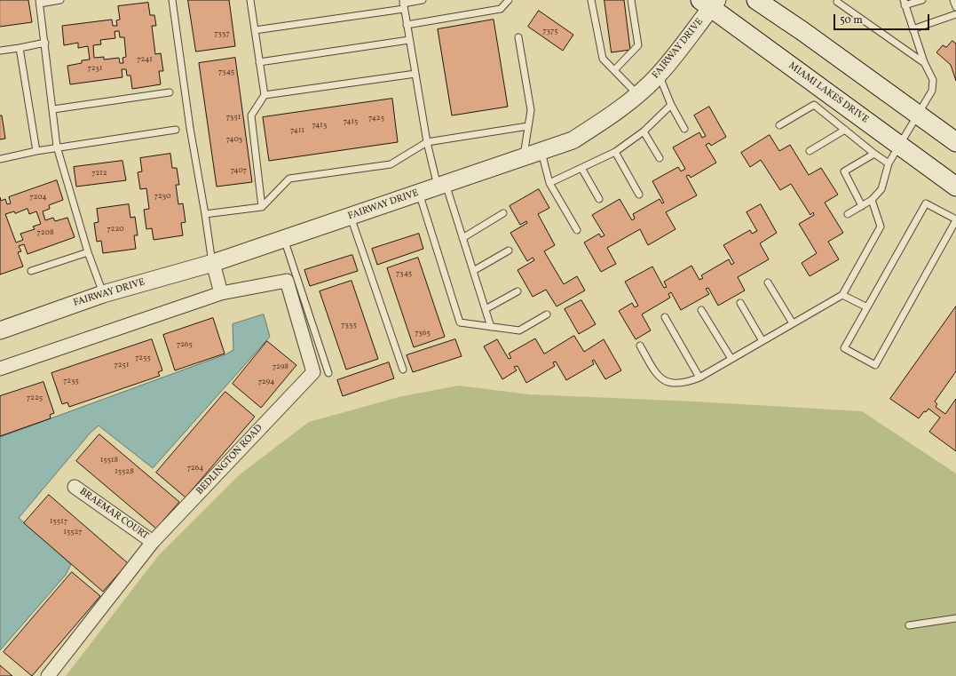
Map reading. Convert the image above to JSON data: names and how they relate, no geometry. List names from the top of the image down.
{
  "streets": {
    "main road": ["MIAMI LAKES DRIVE"],
    "street": ["FAIRWAY DRIVE", "BEDLINGTON ROAD", "BRAEMAR COURT"]
  },
  "crossings": [
    ["FAIRWAY DRIVE", "MIAMI LAKES DRIVE"],
    ["BEDLINGTON ROAD", "BRAEMAR COURT"]
  ],
  "house_numbers": [
    "7375",
    "7337",
    "7241",
    "7231",
    "7345",
    "7351",
    "7425",
    "7415",
    "7413",
    "7411",
    "7403",
    "7407",
    "7212",
    "7230",
    "7204",
    "7220",
    "7208",
    "7345",
    "7335",
    "7365",
    "7265",
    "7255",
    "7251",
    "7298",
    "7235",
    "7294",
    "7225",
    "15518",
    "7264",
    "15528",
    "15517",
    "15527"
  ],
  "scale_bar": "50 m"
}
